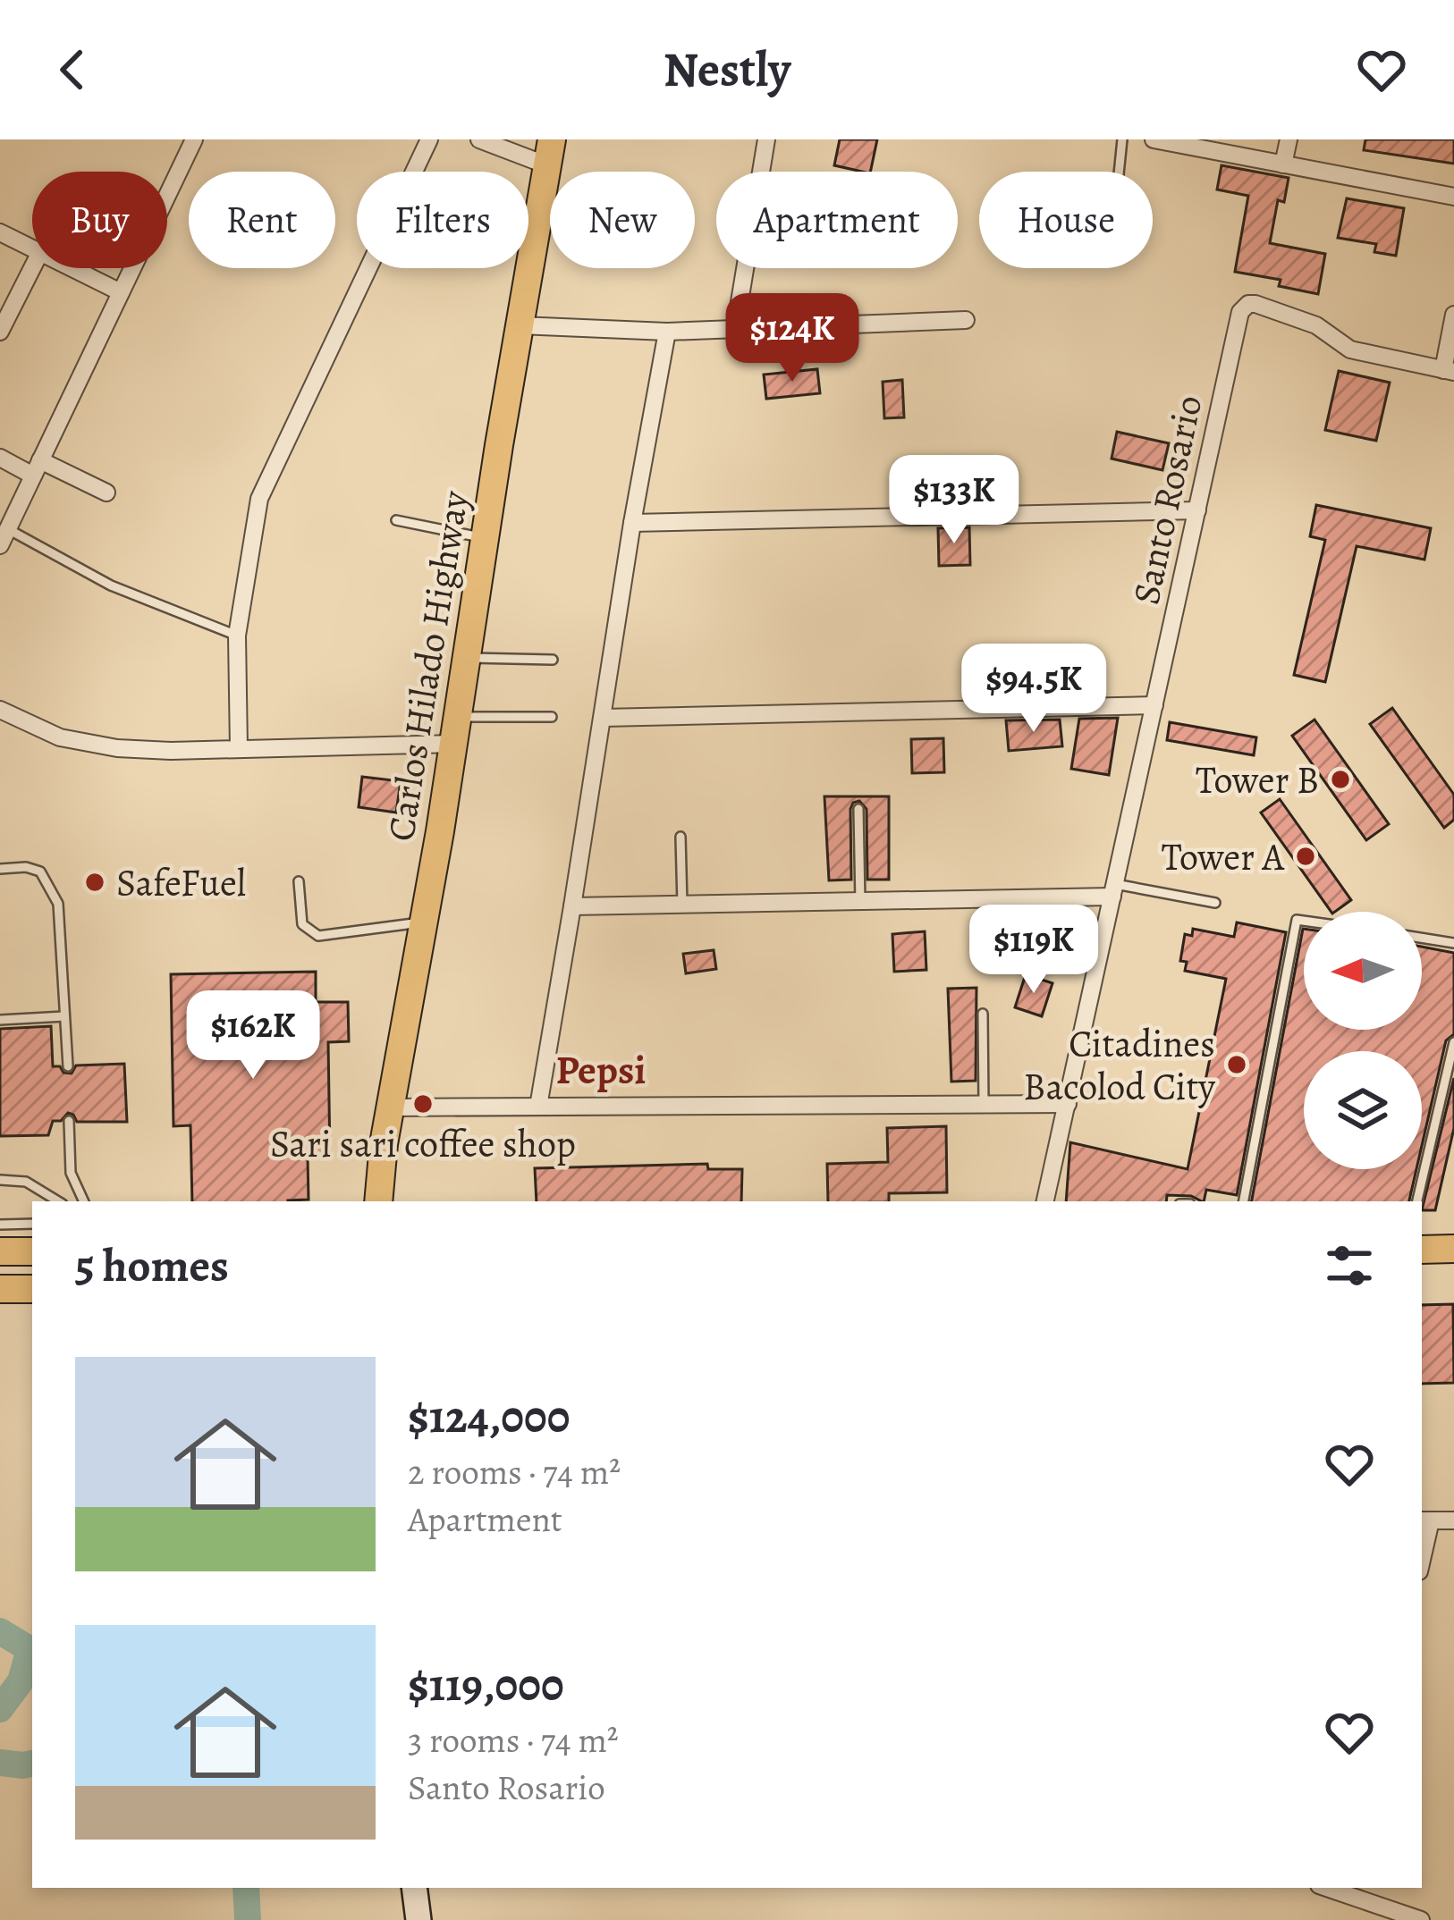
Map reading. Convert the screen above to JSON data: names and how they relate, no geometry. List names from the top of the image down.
{
  "streets": {
    "main road": ["Carlos Hilado Highway"],
    "street": ["Santo Rosario"]
  },
  "districts": ["Pepsi"],
  "places": [
    "Tower B",
    "Tower A",
    "SafeFuel",
    "Citadines Bacolod City",
    "Sari sari coffee shop"
  ],
  "north": "left",
  "page": {
    "header": "Nestly",
    "chip": [
      "Buy",
      "Rent",
      "Filters",
      "New",
      "Apartment",
      "House"
    ],
    "price": [
      "$124K",
      "$133K",
      "$94.5K",
      "$119K",
      "$162K"
    ],
    "heading": "5 homes",
    "list": [
      {
        "name": "$124,000",
        "note": "2 rooms · 74 m² · Apartment"
      },
      {
        "name": "$119,000",
        "note": "3 rooms · 74 m² · Santo Rosario"
      }
    ]
  }
}
